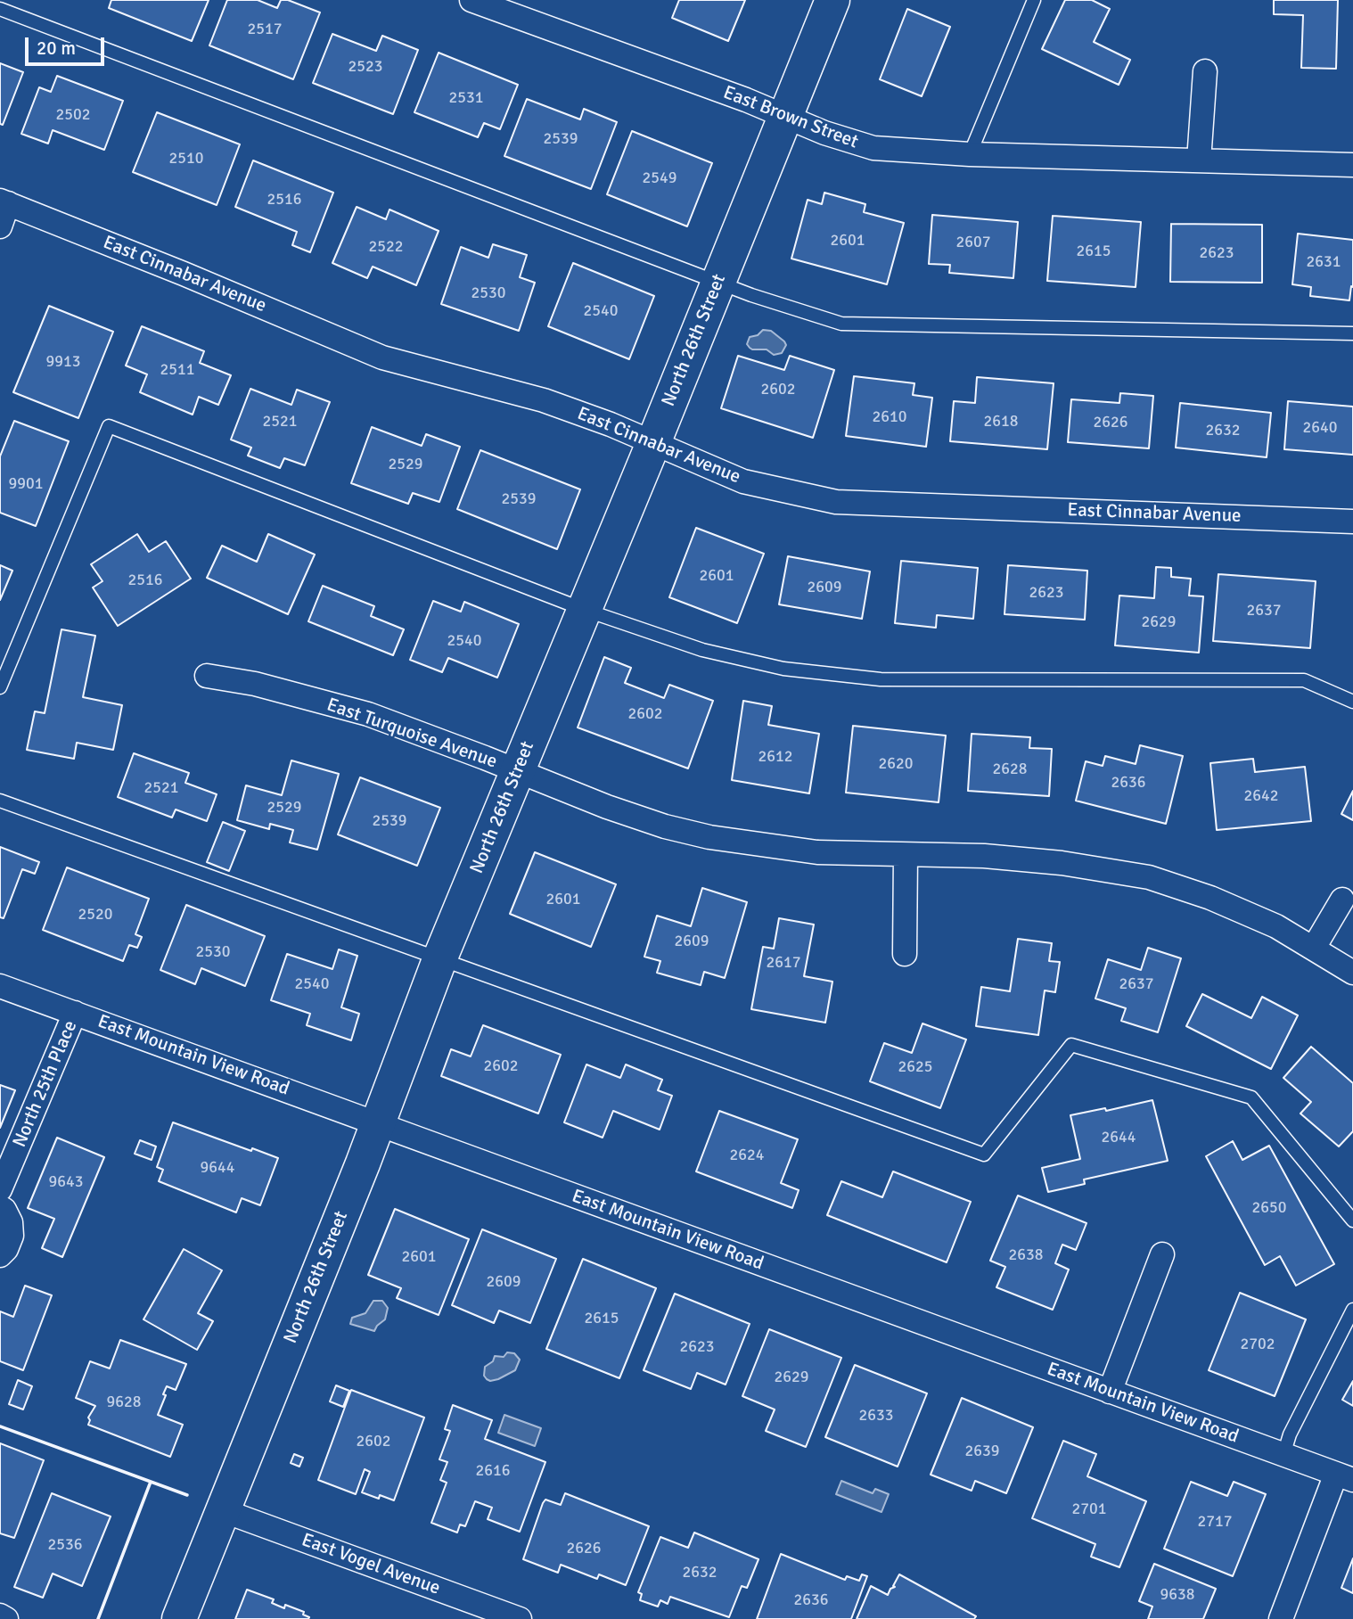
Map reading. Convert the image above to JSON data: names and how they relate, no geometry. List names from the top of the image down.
{
  "streets": {
    "street": [
      "East Brown Street",
      "East Cinnabar Avenue",
      "North 26th Street",
      "East Turquoise Avenue",
      "East Mountain View Road",
      "North 25th Place",
      "East Vogel Avenue"
    ]
  },
  "crossings": [
    ["East Brown Street", "North 26th Street"],
    ["East Cinnabar Avenue", "North 26th Street"],
    ["North 26th Street", "East Turquoise Avenue"],
    ["North 26th Street", "East Mountain View Road"],
    ["North 26th Street", "East Vogel Avenue"],
    ["East Mountain View Road", "North 25th Place"]
  ],
  "house_numbers": [
    "2517",
    "2523",
    "2531",
    "2502",
    "2539",
    "2510",
    "2549",
    "2516",
    "2601",
    "2607",
    "2522",
    "2615",
    "2623",
    "2631",
    "2530",
    "2540",
    "9913",
    "2511",
    "2602",
    "2610",
    "2521",
    "2618",
    "2626",
    "2640",
    "2632",
    "2529",
    "9901",
    "2539",
    "2601",
    "2516",
    "2609",
    "2623",
    "2637",
    "2629",
    "2540",
    "2602",
    "2612",
    "2620",
    "2628",
    "2636",
    "2521",
    "2642",
    "2529",
    "2539",
    "2601",
    "2520",
    "2609",
    "2530",
    "2617",
    "2540",
    "2637",
    "2602",
    "2625",
    "2644",
    "2624",
    "9644",
    "9643",
    "2650",
    "2638",
    "2601",
    "2609",
    "2615",
    "2702",
    "2623",
    "2629",
    "9628",
    "2633",
    "2602",
    "2639",
    "2616",
    "2701",
    "2717",
    "2536",
    "2626",
    "2632",
    "9638",
    "2636"
  ],
  "scale_bar": "20 m"
}
